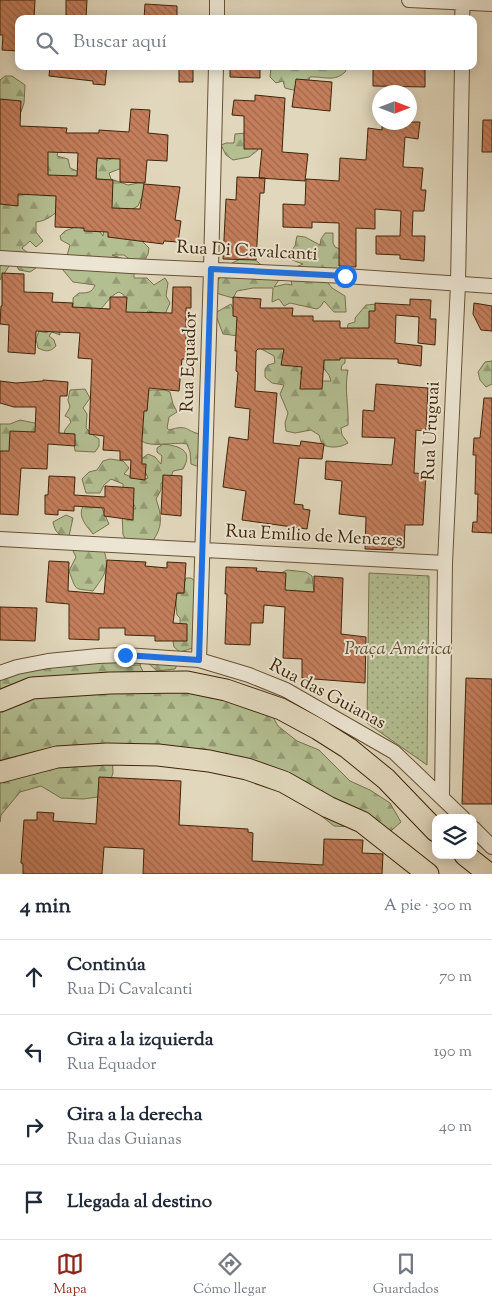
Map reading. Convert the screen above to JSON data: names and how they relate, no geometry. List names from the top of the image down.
{
  "streets": {
    "street": [
      "Rua Di Cavalcanti",
      "Rua Equador",
      "Rua Uruguai",
      "Rua Emilio de Menezes",
      "Rua das Guianas"
    ]
  },
  "crossings": [
    ["Rua Di Cavalcanti", "Rua Equador"],
    ["Rua Di Cavalcanti", "Rua Uruguai"],
    ["Rua Equador", "Rua Emilio de Menezes"],
    ["Rua Equador", "Rua das Guianas"],
    ["Rua Uruguai", "Rua Emilio de Menezes"],
    ["Rua Uruguai", "Rua das Guianas"]
  ],
  "parks": ["Praça América"],
  "north": "right",
  "page": {
    "search": "Buscar aquí",
    "heading": ["4 min", "A pie · 300 m"],
    "list": [
      ["Continúa", "Rua Di Cavalcanti", "70 m"],
      ["Gira a la izquierda", "Rua Equador", "190 m"],
      ["Gira a la derecha", "Rua das Guianas", "40 m"],
      "Llegada al destino"
    ],
    "nav": ["Mapa", "Cómo llegar", "Guardados"]
  }
}
